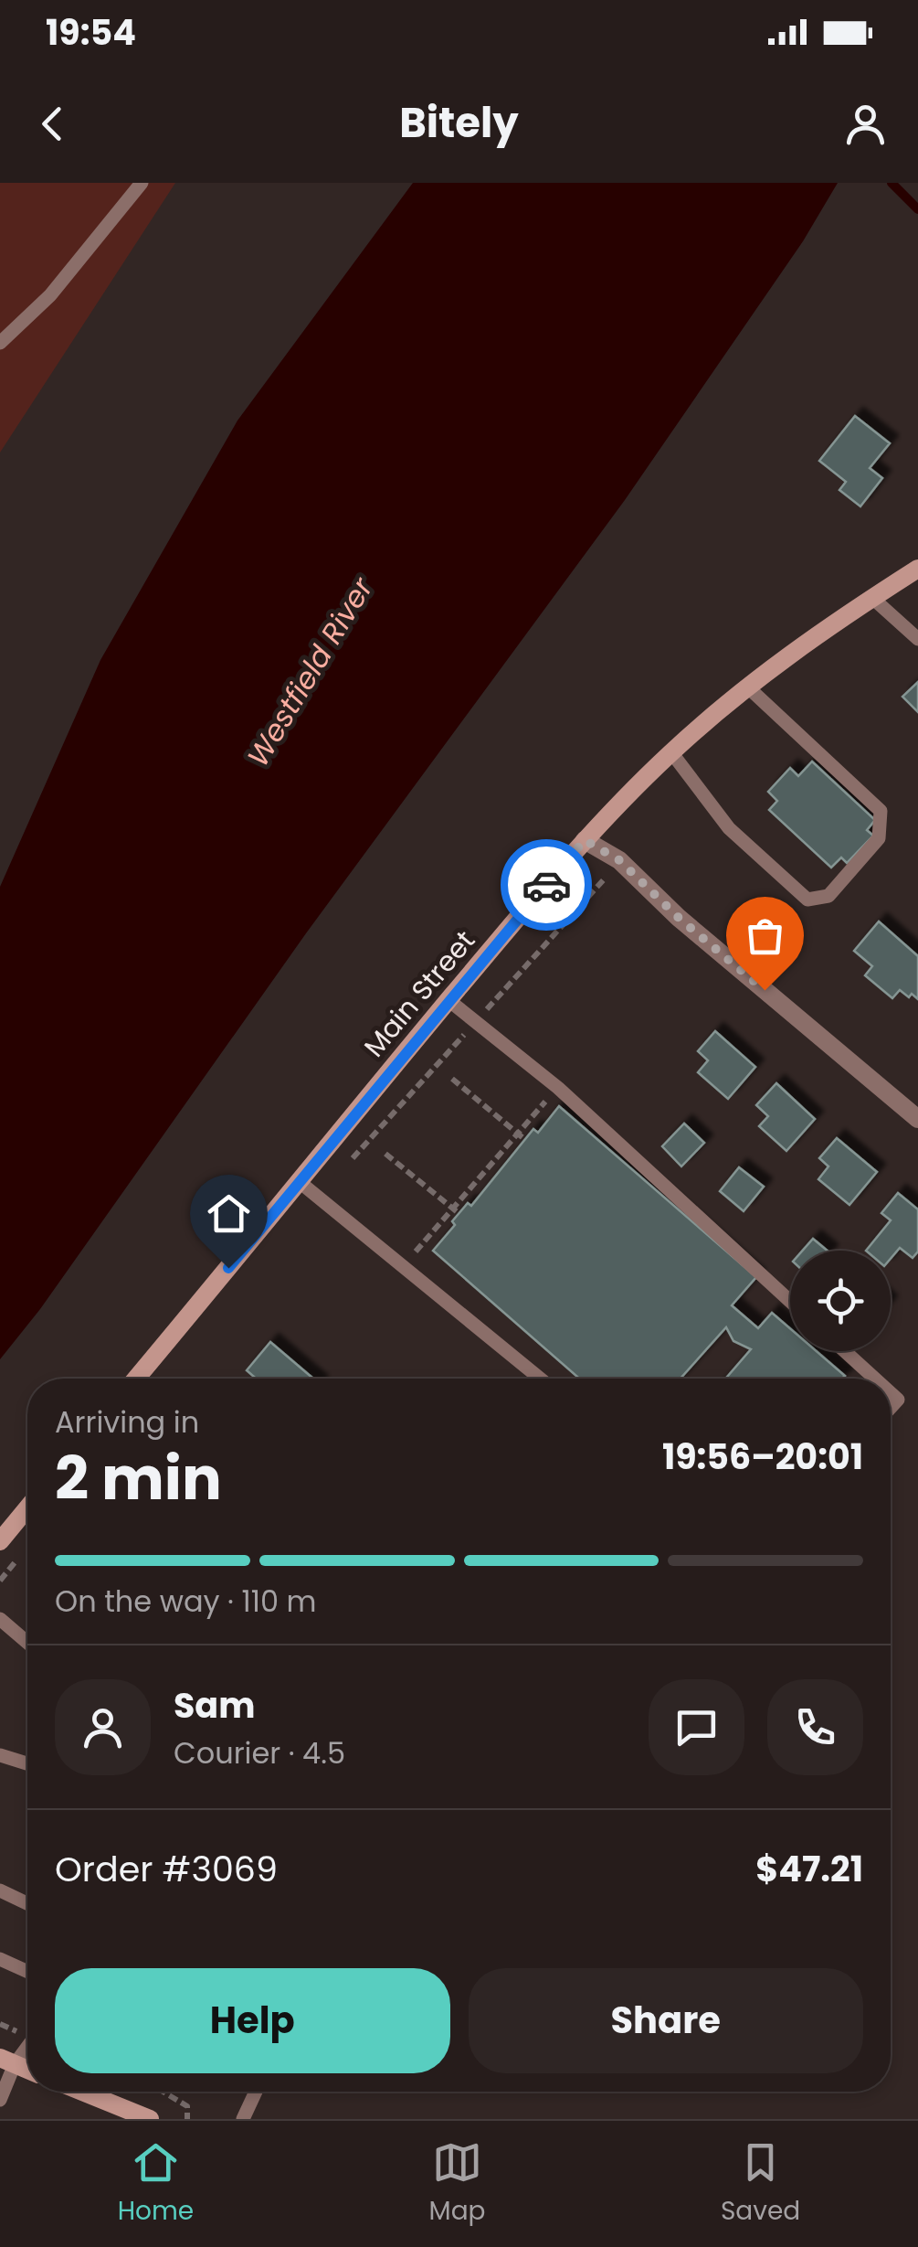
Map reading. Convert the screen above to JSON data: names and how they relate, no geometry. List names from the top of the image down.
{
  "streets": {
    "main road": ["Main Street"]
  },
  "water": ["Westfield River"],
  "page": {
    "status": "19:54",
    "header": "Bitely",
    "heading": ["2 min", "Arriving in", "19:56–20:01"],
    "panel": [
      "Sam",
      "Courier · 4.5",
      "Order #3069",
      "$47.21"
    ],
    "bar": "On the way · 110 m",
    "buttons": ["Help", "Share"],
    "tabs": ["Home", "Map", "Saved"]
  }
}
